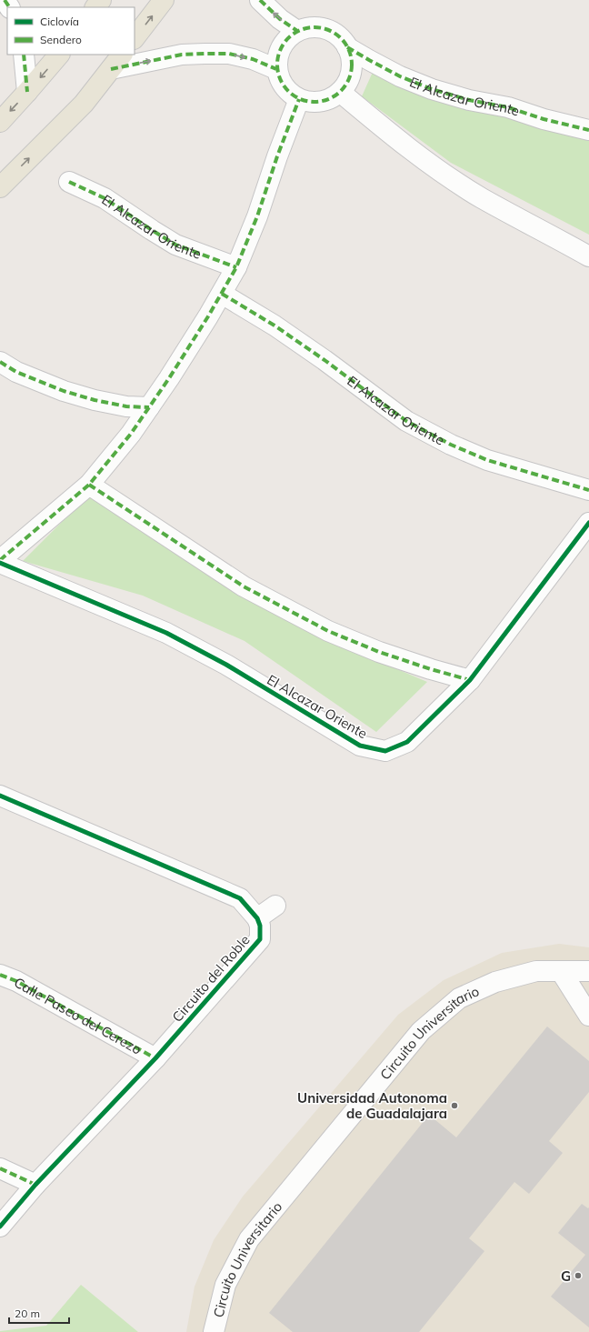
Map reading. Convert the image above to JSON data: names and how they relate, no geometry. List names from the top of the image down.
{
  "streets": {
    "street": [
      "El Alcazar Oriente",
      "Circuito del Roble",
      "Calle Paseo del Cerezo",
      "Circuito Universitario"
    ]
  },
  "crossings": [
    ["Circuito del Roble", "Calle Paseo del Cerezo"]
  ],
  "places": ["Universidad Autonoma de Guadalajara", "G"],
  "legend": ["Ciclovía", "Sendero"],
  "scale_bar": "20 m"
}
